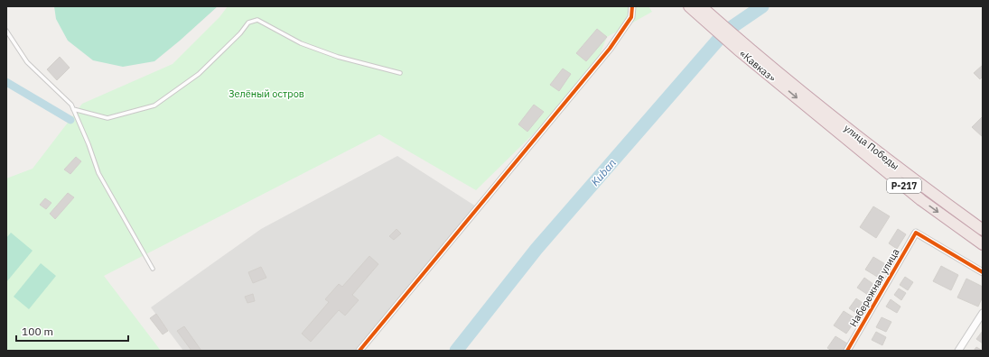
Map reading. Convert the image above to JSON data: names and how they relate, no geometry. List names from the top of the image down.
{
  "streets": {
    "highway": ["«Кавказ»", "улица Победы", "Р-217"],
    "street": ["Набережная улица"]
  },
  "crossings": [
    ["«Кавказ»", "улица Победы"]
  ],
  "water": ["Kuban"],
  "parks": ["Зелёный остров"],
  "scale_bar": "100 m"
}
